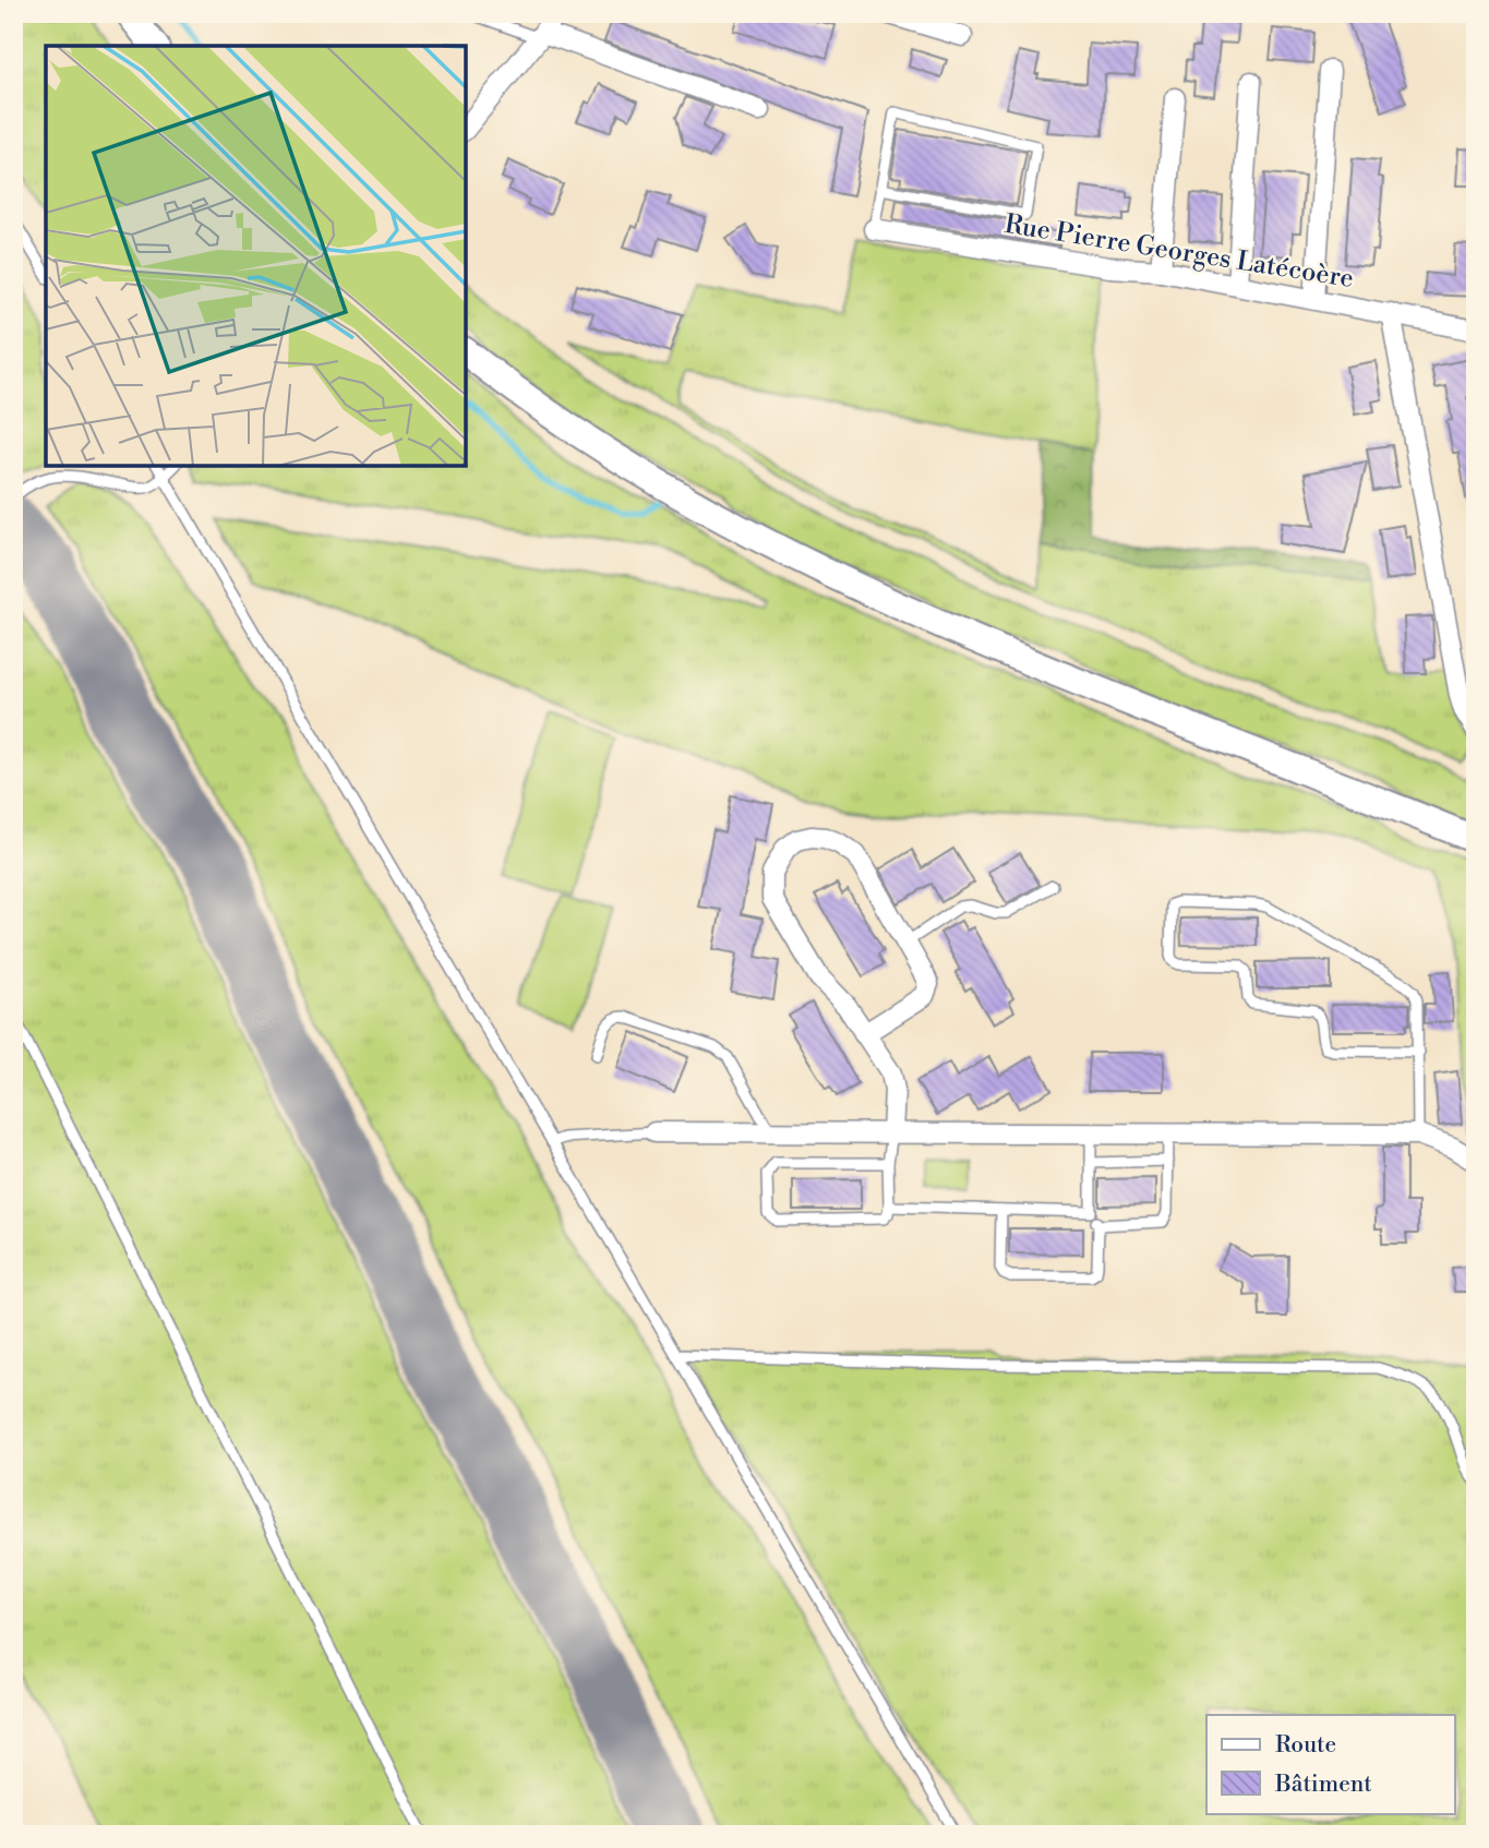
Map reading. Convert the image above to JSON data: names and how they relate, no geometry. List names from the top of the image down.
{
  "streets": {
    "street": ["Rue Pierre Georges Latécoère"]
  },
  "legend": ["Route", "Bâtiment"]
}
